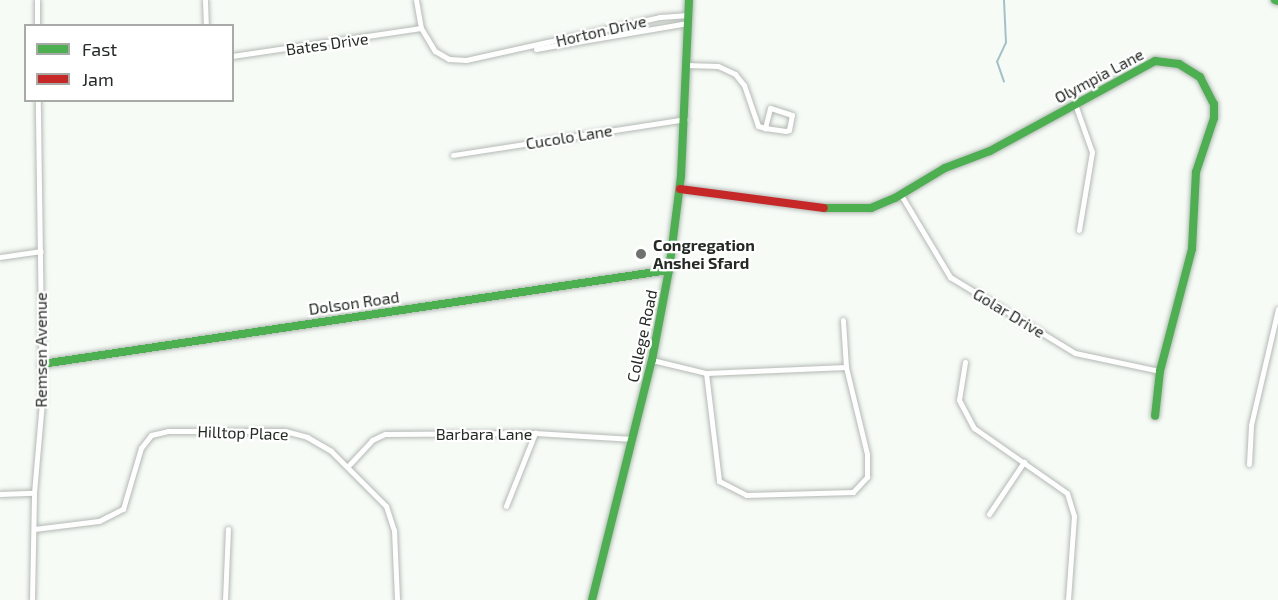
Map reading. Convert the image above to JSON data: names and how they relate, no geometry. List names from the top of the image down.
{
  "streets": {
    "street": [
      "Horton Drive",
      "Bates Drive",
      "Olympia Lane",
      "Cucolo Lane",
      "Dolson Road",
      "Golar Drive",
      "College Road",
      "Remsen Avenue",
      "Hilltop Place",
      "Barbara Lane"
    ]
  },
  "crossings": [
    ["Horton Drive", "Bates Drive"],
    ["Horton Drive", "College Road"],
    ["Olympia Lane", "Golar Drive"],
    ["Olympia Lane", "College Road"],
    ["Cucolo Lane", "College Road"],
    ["Dolson Road", "College Road"],
    ["Dolson Road", "Remsen Avenue"],
    ["College Road", "Barbara Lane"],
    ["Remsen Avenue", "Hilltop Place"],
    ["Hilltop Place", "Barbara Lane"]
  ],
  "places": ["Congregation Anshei Sfard"],
  "legend": ["Fast", "Jam"]
}
